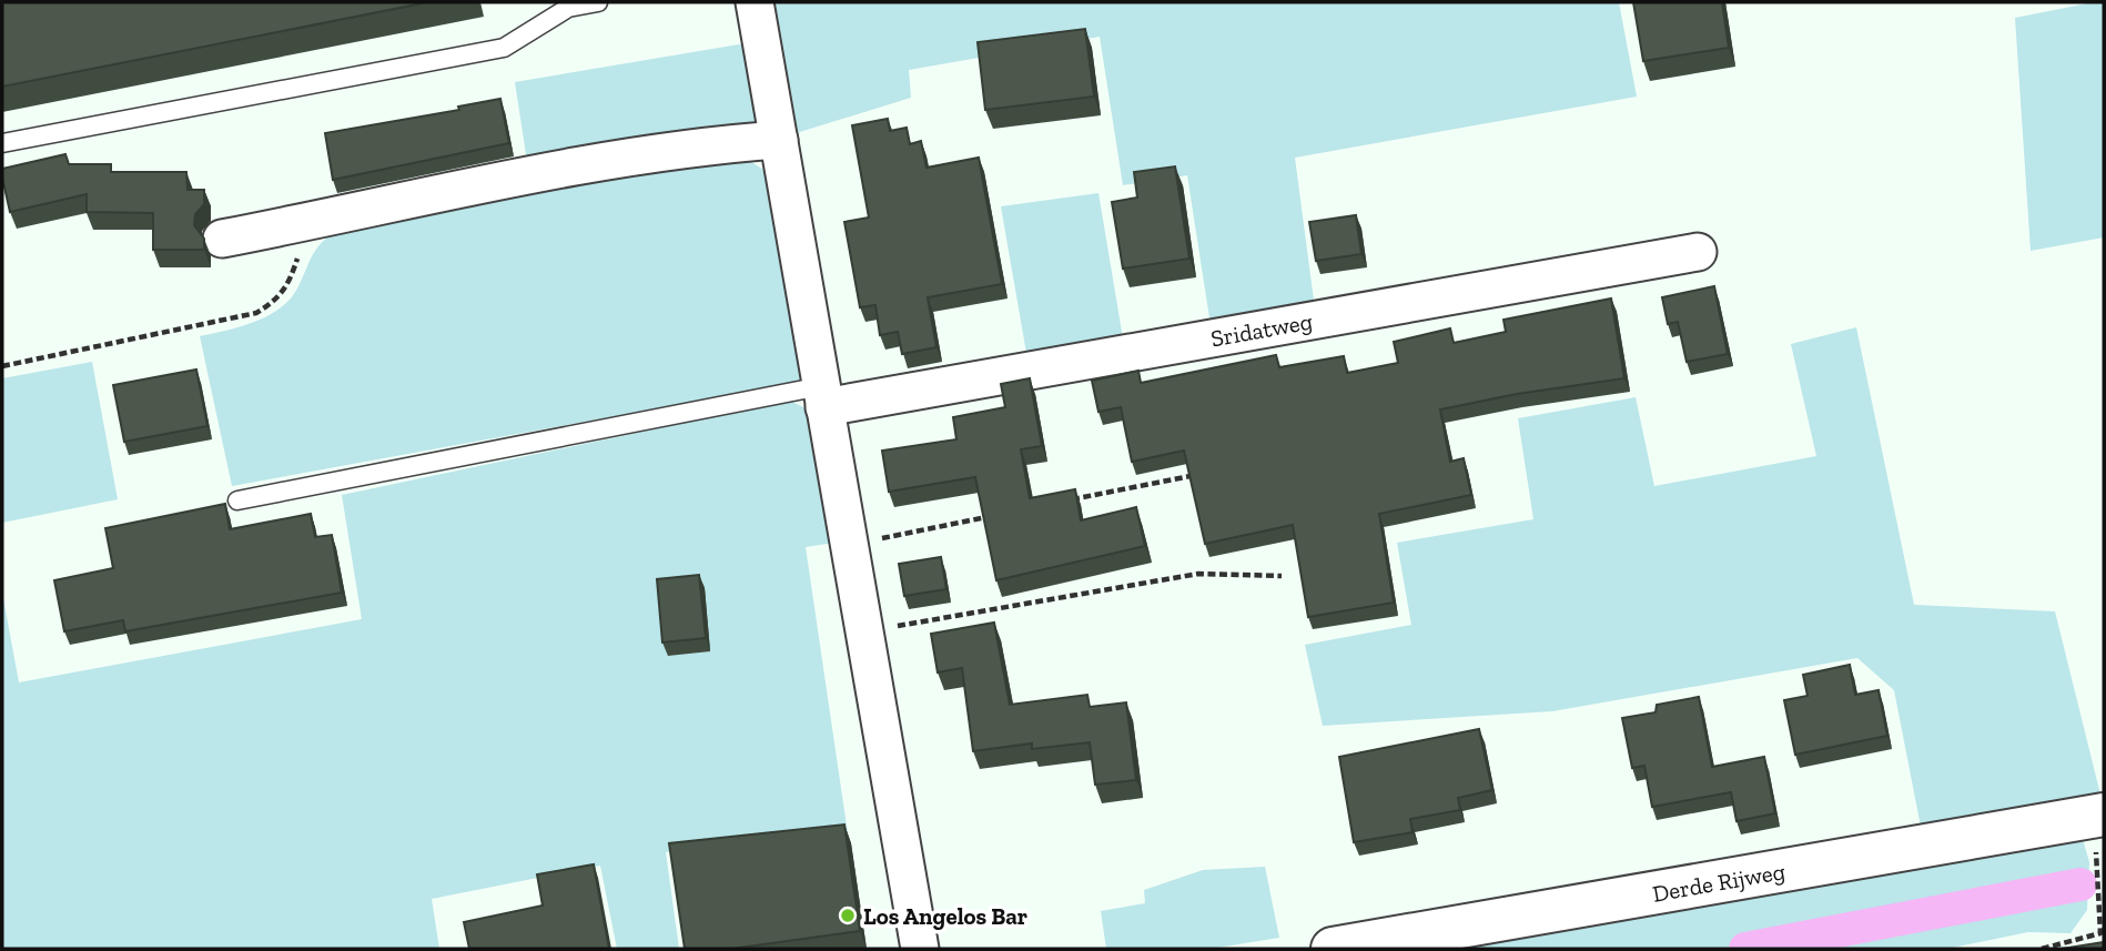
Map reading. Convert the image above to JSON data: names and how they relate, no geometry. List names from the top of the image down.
{
  "streets": {
    "street": ["Sridatweg", "Derde Rijweg"]
  },
  "places": ["Los Angelos Bar"]
}
